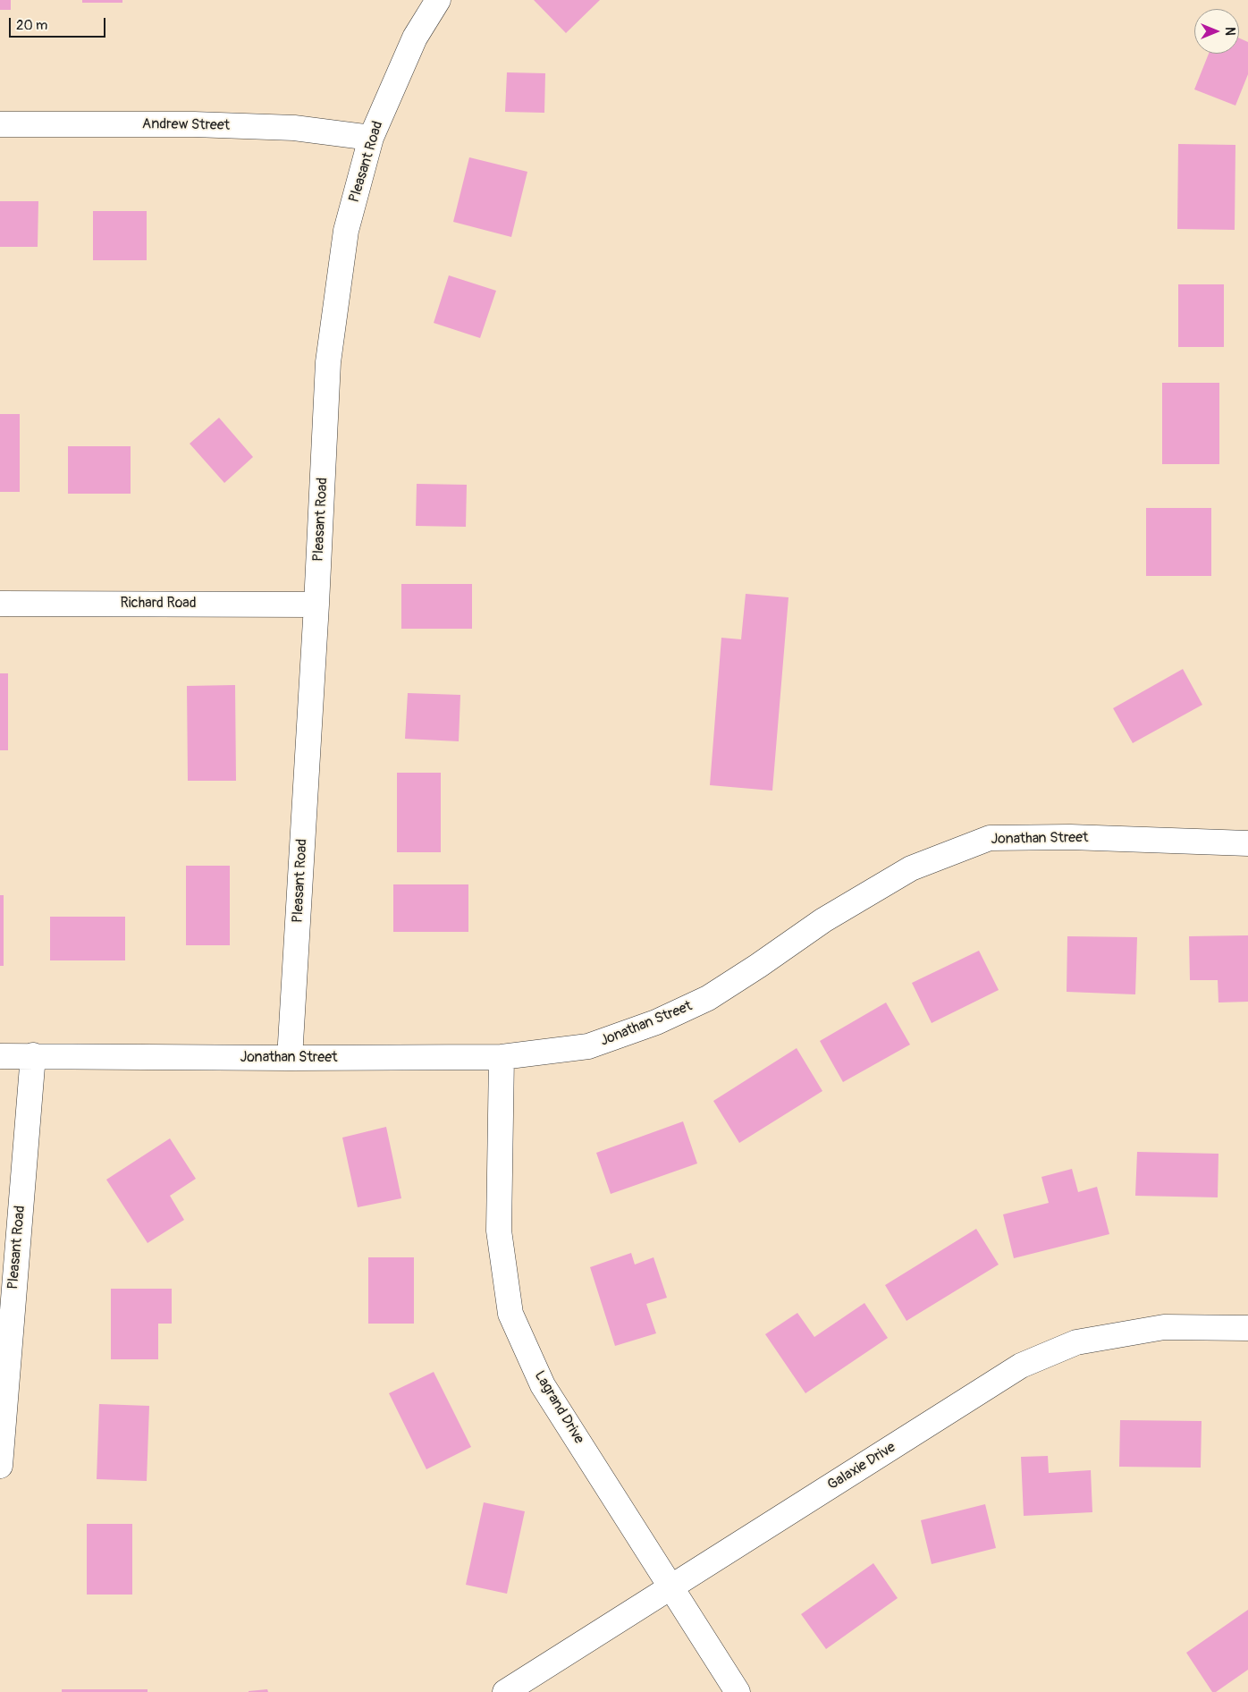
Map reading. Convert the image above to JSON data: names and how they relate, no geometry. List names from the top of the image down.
{
  "streets": {
    "street": [
      "Andrew Street",
      "Pleasant Road",
      "Richard Road",
      "Jonathan Street",
      "Lagrand Drive",
      "Galaxie Drive"
    ]
  },
  "crossings": [
    ["Andrew Street", "Pleasant Road"],
    ["Pleasant Road", "Richard Road"],
    ["Pleasant Road", "Jonathan Street"],
    ["Jonathan Street", "Lagrand Drive"],
    ["Lagrand Drive", "Galaxie Drive"]
  ],
  "scale_bar": "20 m",
  "north": "right"
}
